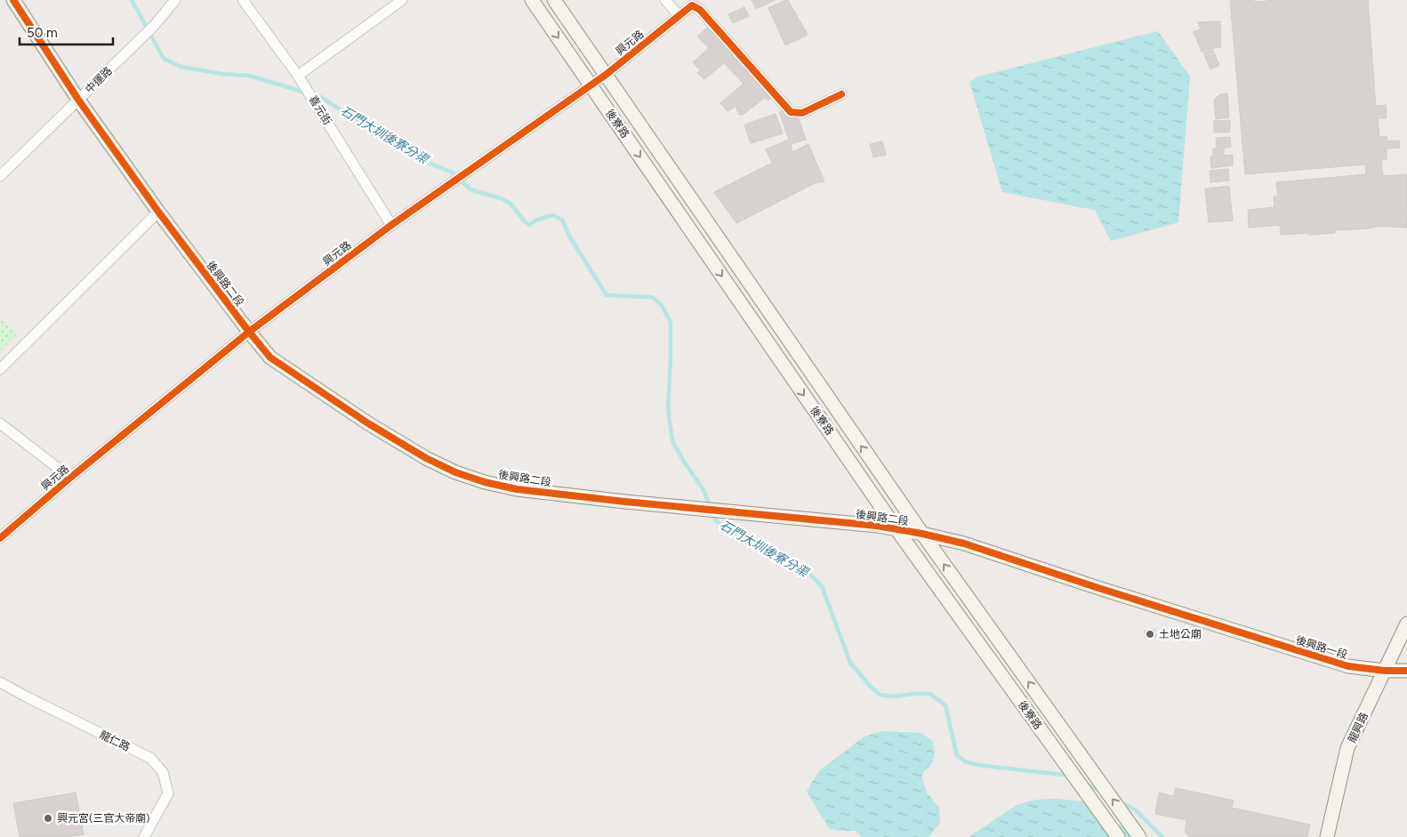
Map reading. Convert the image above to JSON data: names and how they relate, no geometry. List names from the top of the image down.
{
  "streets": {
    "street": [
      "興元路",
      "中運路",
      "喜元街",
      "後寮路",
      "後興路二段",
      "後興路一段",
      "龍興路",
      "龍仁路"
    ]
  },
  "crossings": [
    ["興元路", "喜元街"],
    ["興元路", "後寮路"],
    ["興元路", "後興路二段"],
    ["中運路", "後興路二段"],
    ["後寮路", "後興路二段"],
    ["後興路二段", "後興路一段"],
    ["後興路一段", "龍興路"]
  ],
  "water": ["石門大圳後寮分渠"],
  "places": ["土地公廟", "興元宮(三官大帝廟)"],
  "scale_bar": "50 m"
}
